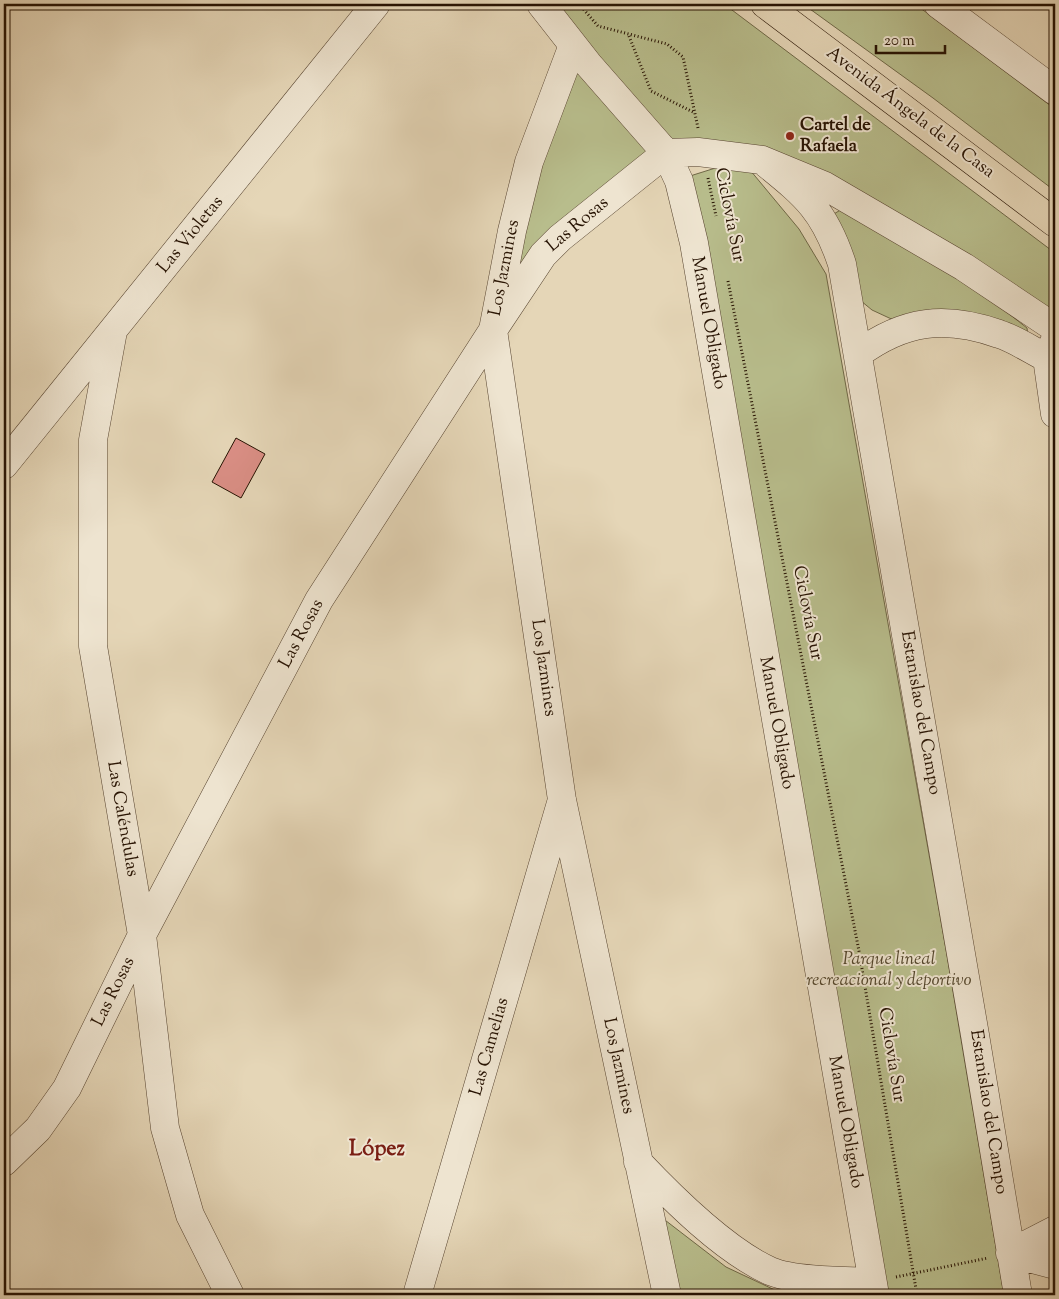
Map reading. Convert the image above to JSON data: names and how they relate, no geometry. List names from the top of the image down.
{
  "streets": {
    "main road": ["Avenida Ángela de la Casa"],
    "street": [
      "Las Rosas",
      "Las Violetas",
      "Los Jazmines",
      "Manuel Obligado",
      "Estanislao del Campo",
      "Las Caléndulas",
      "Las Camelias"
    ],
    "path": ["Ciclovía Sur"]
  },
  "crossings": [
    ["Las Rosas", "Los Jazmines"],
    ["Las Rosas", "Manuel Obligado"],
    ["Las Rosas", "Las Caléndulas"],
    ["Las Violetas", "Las Caléndulas"],
    ["Los Jazmines", "Manuel Obligado"],
    ["Los Jazmines", "Las Camelias"]
  ],
  "districts": ["López"],
  "parks": ["Parque lineal recreacional y deportivo"],
  "places": ["Cartel de Rafaela"],
  "scale_bar": "20 m"
}
